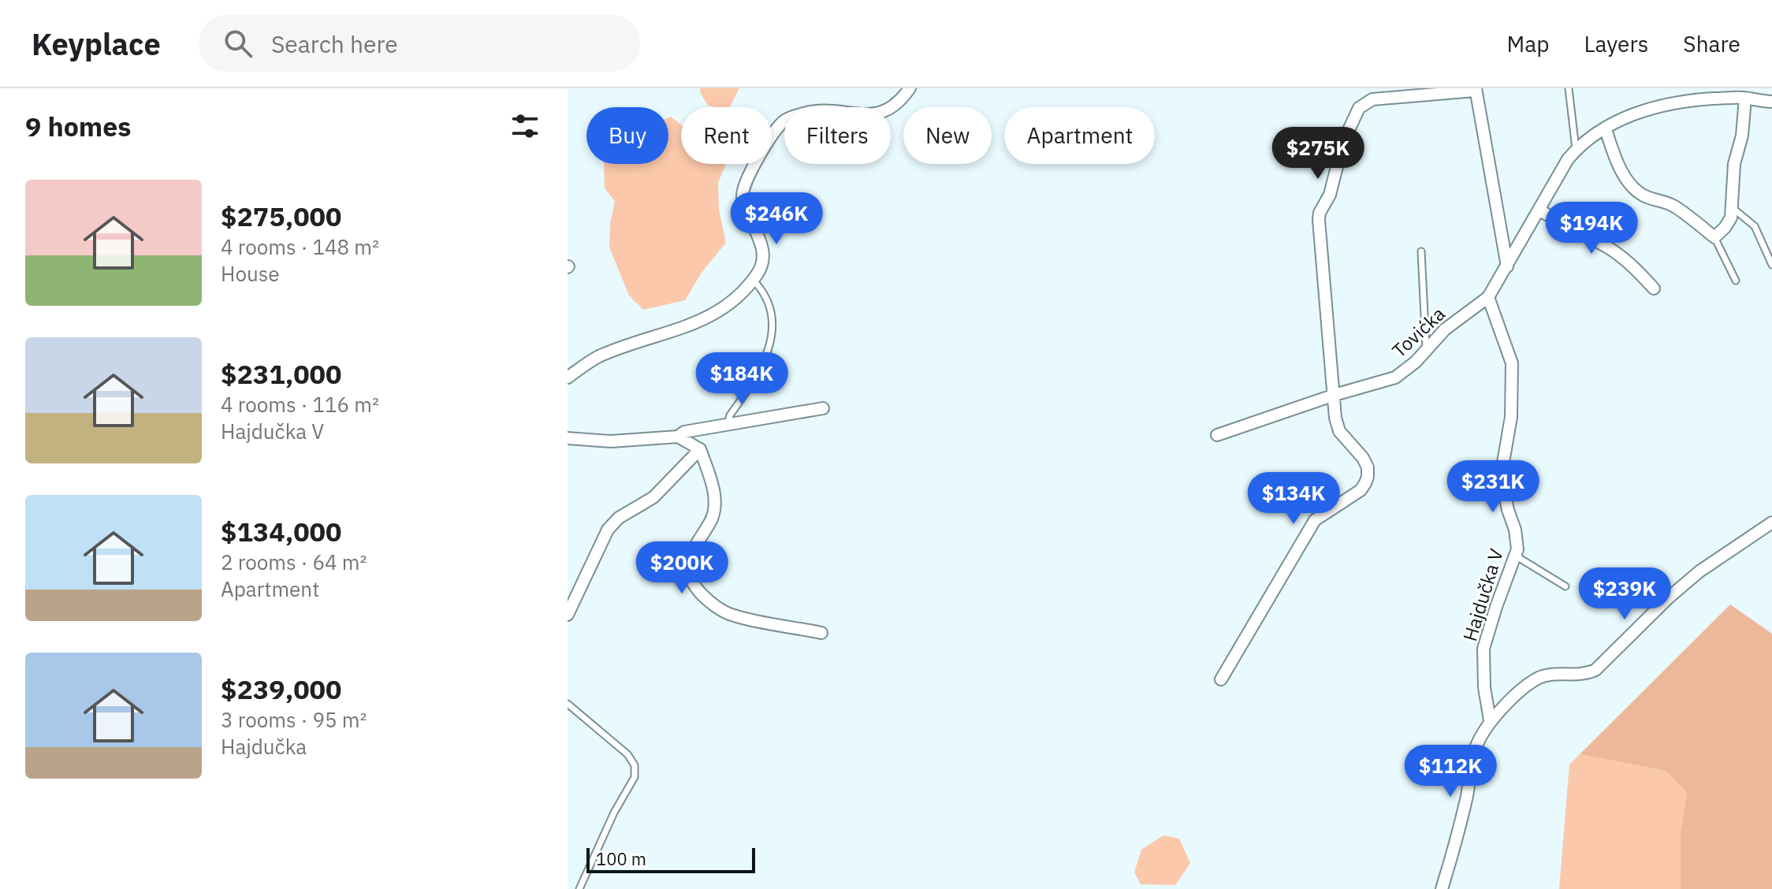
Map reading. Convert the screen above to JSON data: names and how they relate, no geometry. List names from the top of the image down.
{
  "streets": {
    "street": ["Tovićka", "Hajdučka V"]
  },
  "crossings": [
    ["Tovićka", "Hajdučka V"]
  ],
  "scale_bar": "100 m",
  "page": {
    "header": "Keyplace",
    "search": "Search here",
    "nav": ["Map", "Layers", "Share"],
    "heading": "9 homes",
    "chip": [
      "Buy",
      "Rent",
      "Filters",
      "New",
      "Apartment"
    ],
    "price": [
      "$275K",
      "$246K",
      "$194K",
      "$184K",
      "$231K",
      "$134K",
      "$200K",
      "$239K",
      "$112K"
    ],
    "list": [
      {
        "name": "$275,000",
        "note": "4 rooms · 148 m² · House"
      },
      {
        "name": "$231,000",
        "note": "4 rooms · 116 m² · Hajdučka V"
      },
      {
        "name": "$134,000",
        "note": "2 rooms · 64 m² · Apartment"
      },
      {
        "name": "$239,000",
        "note": "3 rooms · 95 m² · Hajdučka"
      }
    ],
    "scale": "100 m"
  }
}
